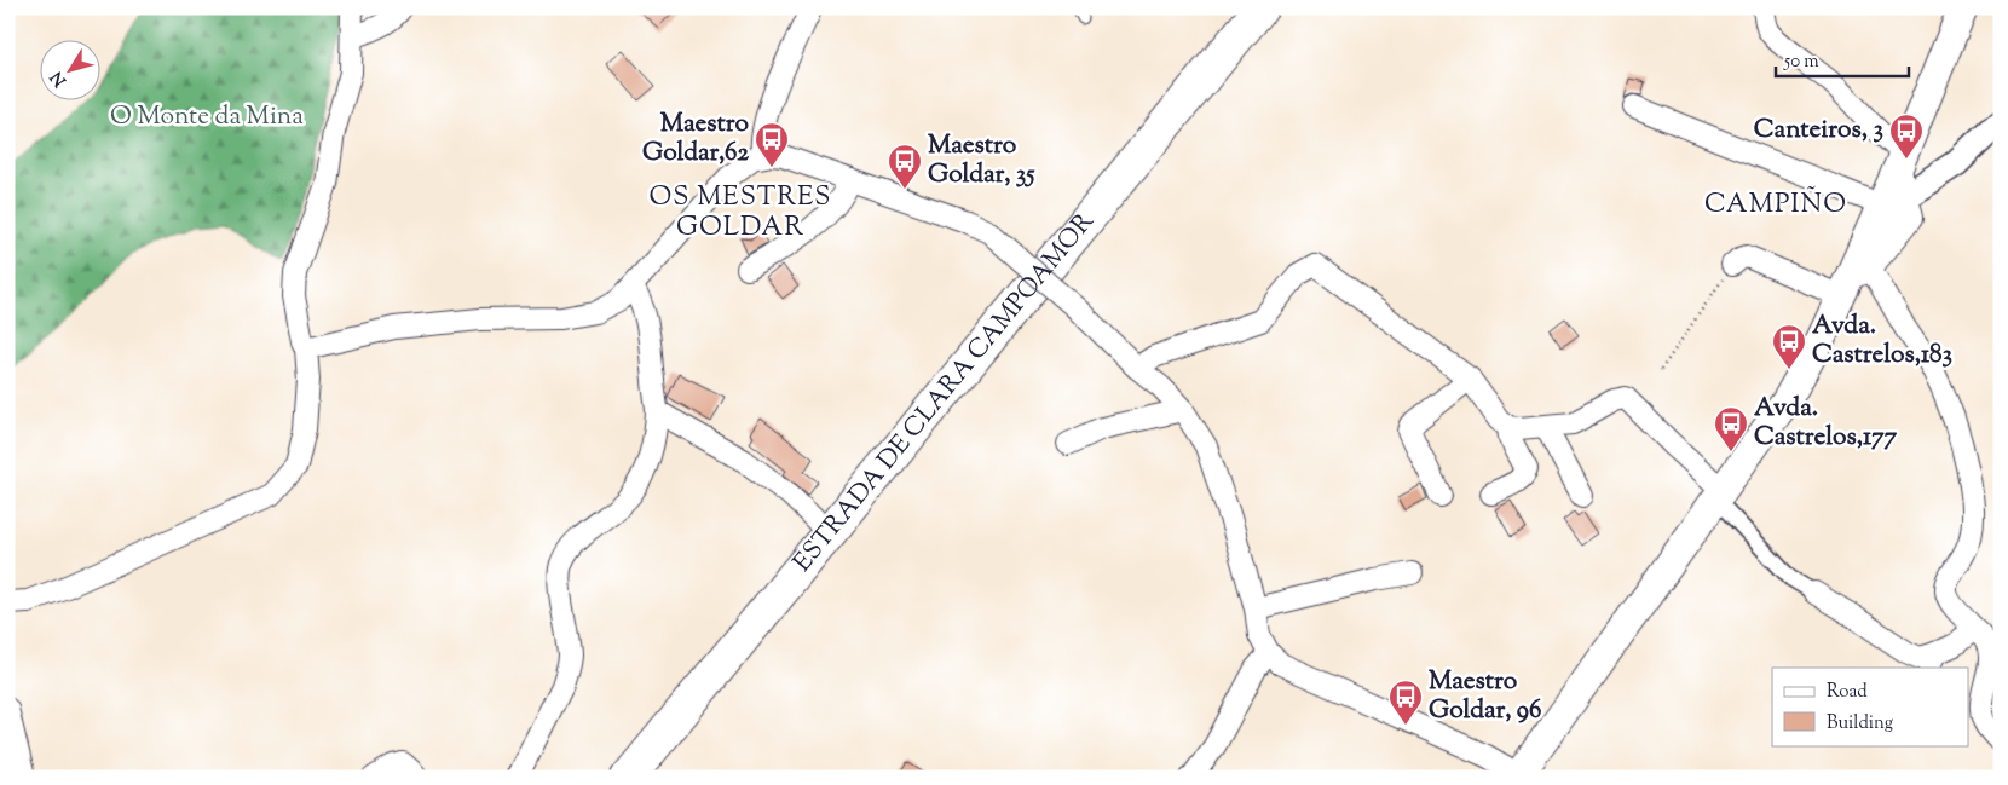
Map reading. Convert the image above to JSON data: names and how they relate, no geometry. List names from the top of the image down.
{
  "streets": {
    "main road": ["ESTRADA DE CLARA CAMPOAMOR"]
  },
  "districts": ["OS MESTRES GOLDAR", "CAMPIÑO"],
  "parks": ["O Monte da Mina"],
  "places": {
    "bus stop": [
      "Canteiros, 3",
      "Maestro Goldar,62",
      "Maestro Goldar, 35",
      "Avda. Castrelos,183",
      "Avda. Castrelos,177",
      "Maestro Goldar, 96"
    ]
  },
  "legend": ["Road", "Building"],
  "scale_bar": "50 m",
  "north": "bottom left"
}
